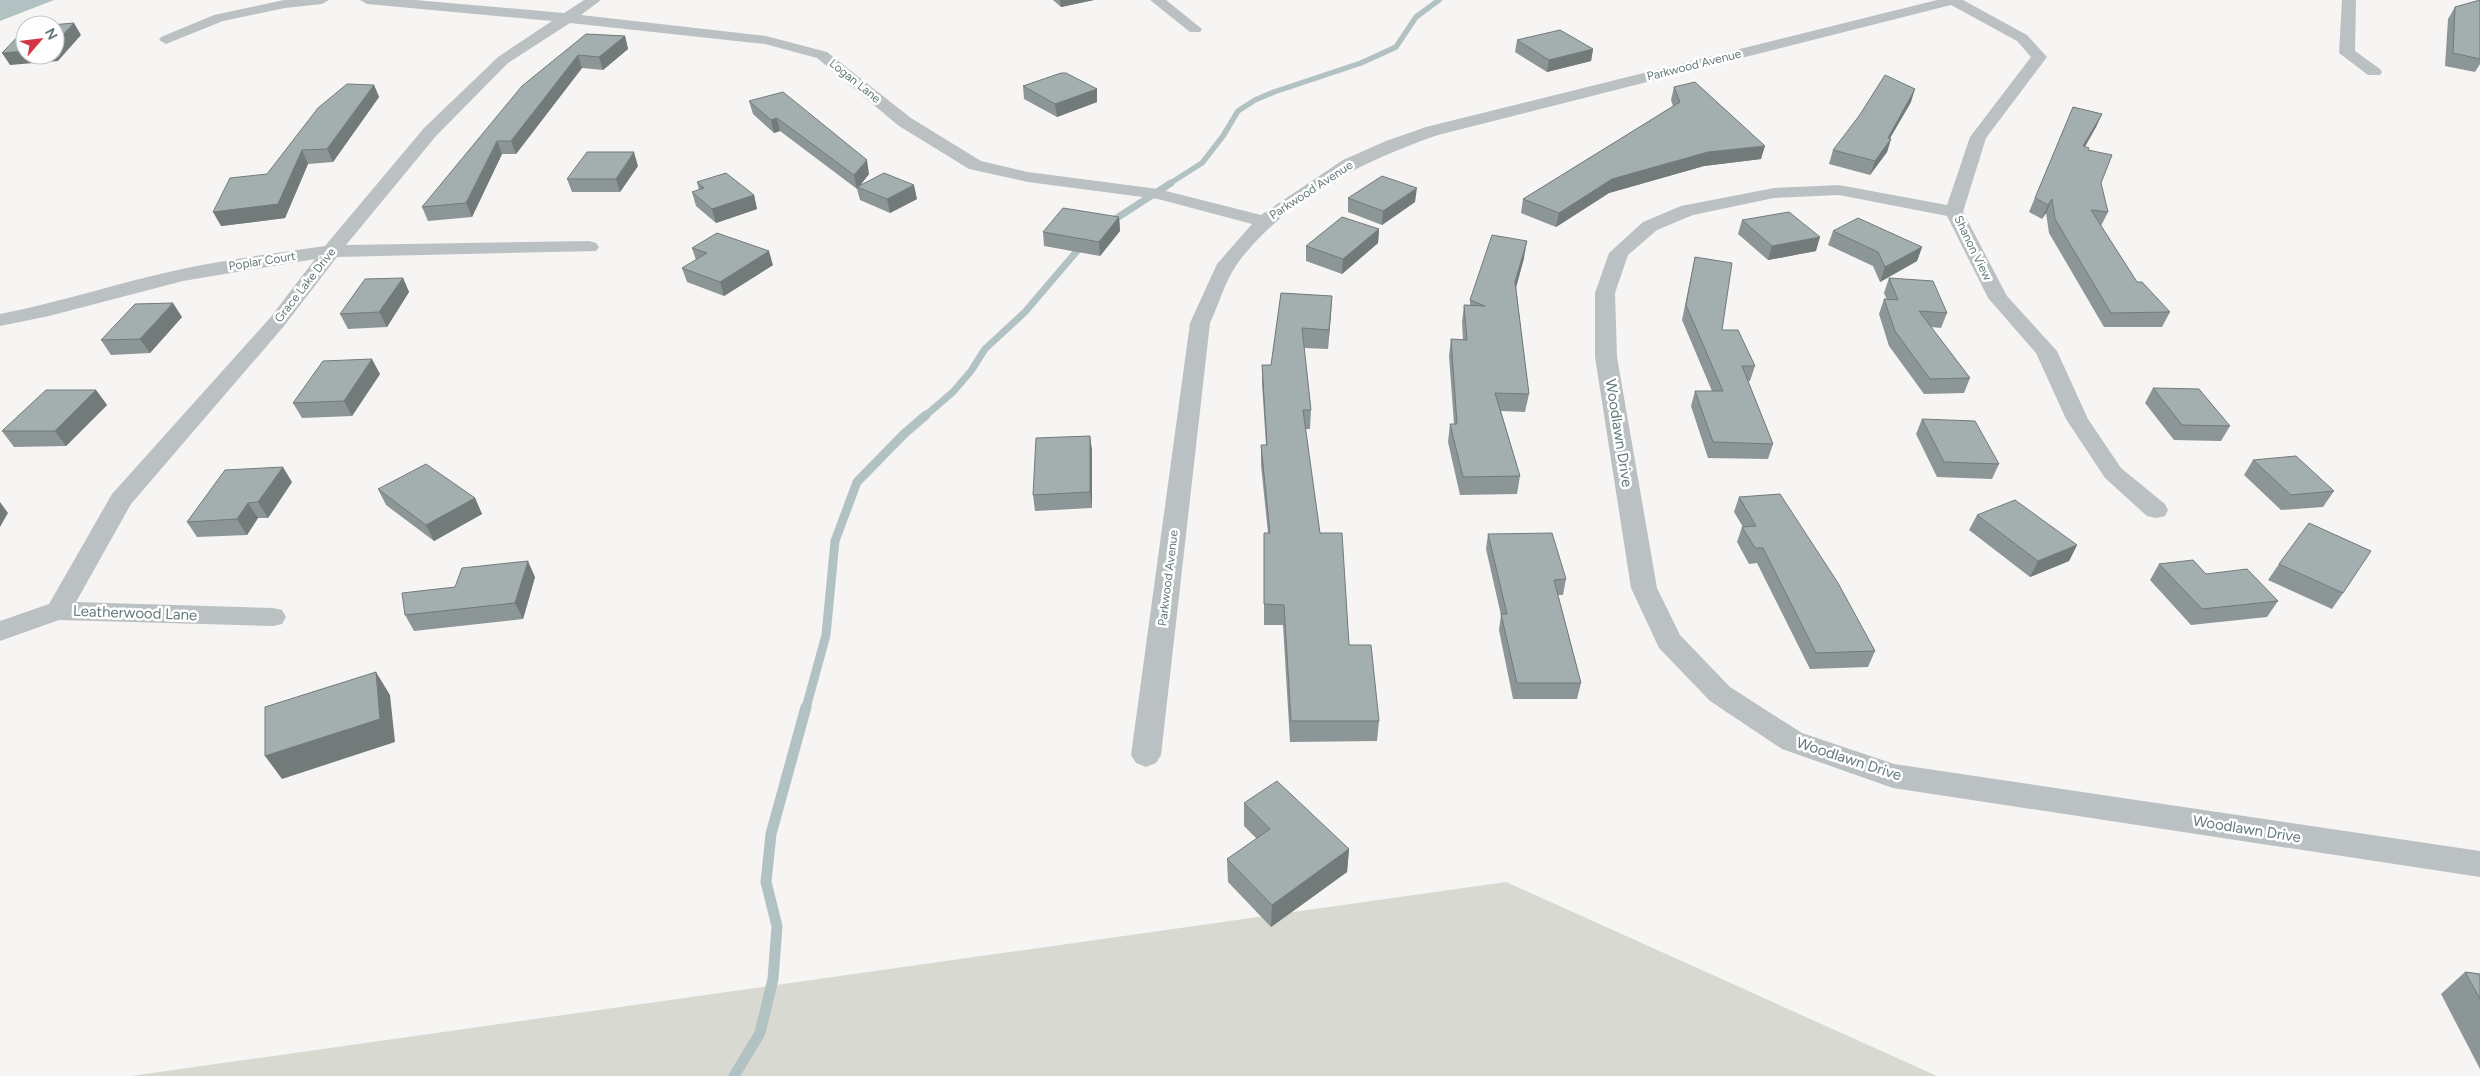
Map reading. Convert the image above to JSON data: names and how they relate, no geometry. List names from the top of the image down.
{
  "streets": {
    "street": [
      "Parkwood Avenue",
      "Logan Lane",
      "Shanon View",
      "Poplar Court",
      "Grace Lake Drive",
      "Woodlawn Drive",
      "Leatherwood Lane"
    ]
  },
  "crossings": [
    ["Parkwood Avenue", "Logan Lane"],
    ["Parkwood Avenue", "Shanon View"],
    ["Logan Lane", "Grace Lake Drive"],
    ["Shanon View", "Woodlawn Drive"],
    ["Poplar Court", "Grace Lake Drive"],
    ["Grace Lake Drive", "Leatherwood Lane"]
  ],
  "north": "top right"
}
